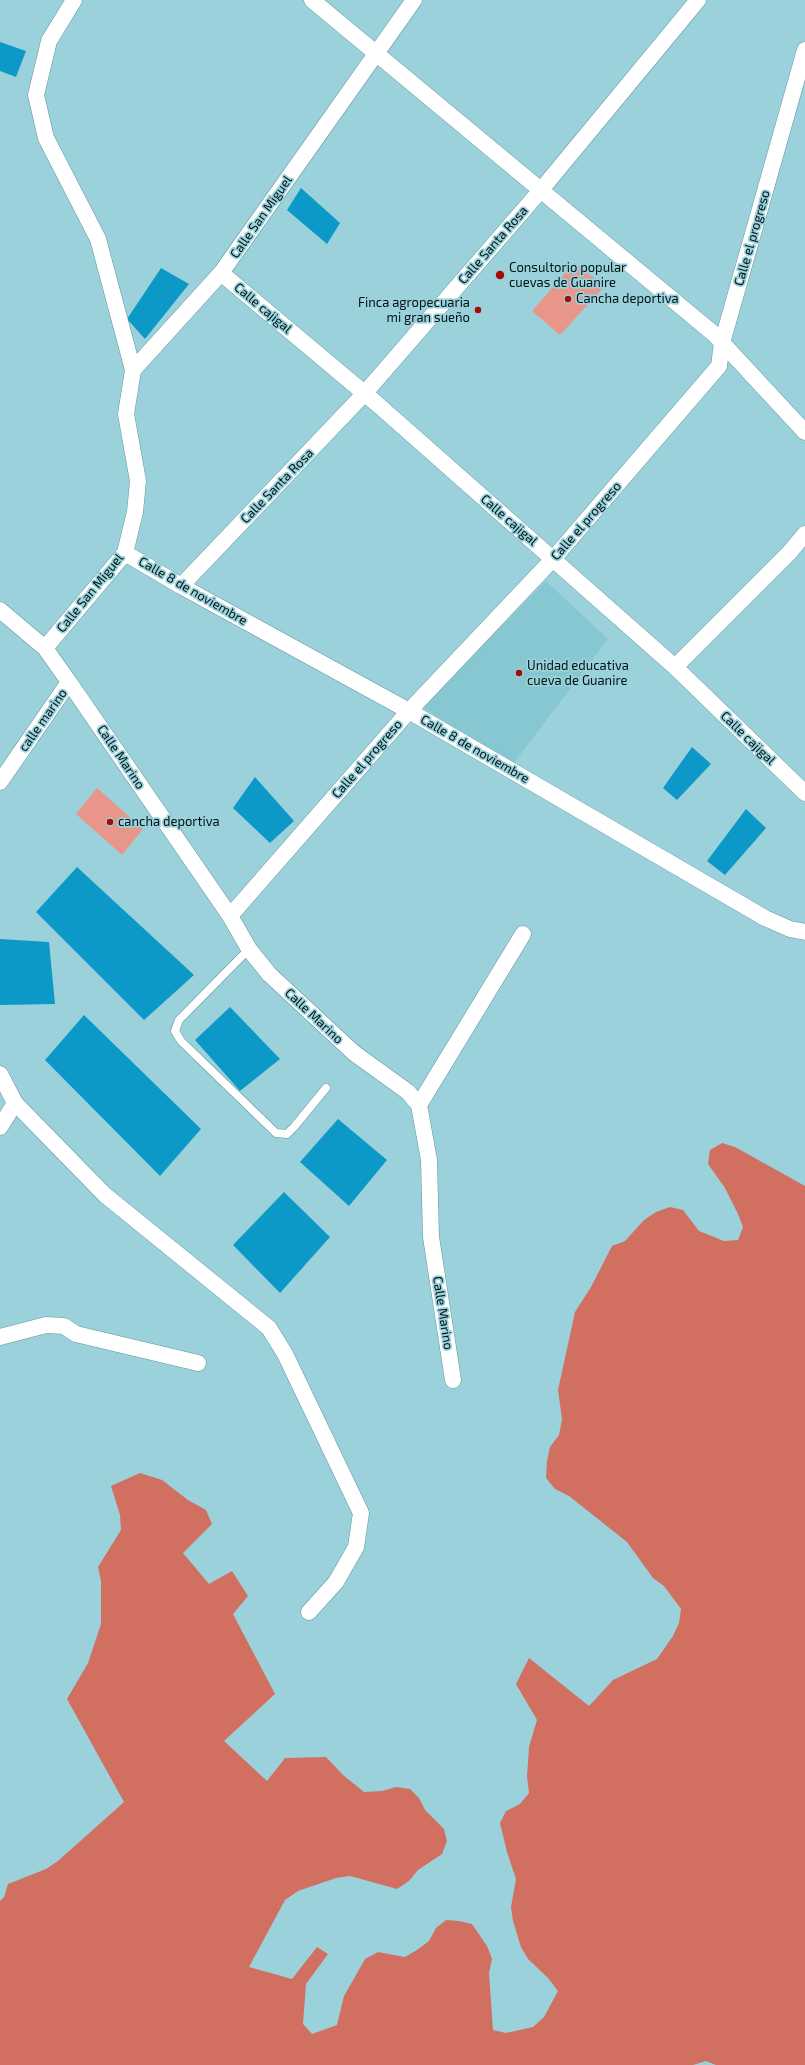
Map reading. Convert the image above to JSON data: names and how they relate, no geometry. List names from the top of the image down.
{
  "streets": {
    "street": [
      "Calle San Miguel",
      "Calle el progreso",
      "Calle Santa Rosa",
      "Calle cajigal",
      "Calle 8 de noviembre",
      "calle marino",
      "Calle Marino"
    ]
  },
  "crossings": [
    ["Calle San Miguel", "Calle cajigal"],
    ["Calle San Miguel", "Calle 8 de noviembre"],
    ["Calle San Miguel", "calle marino"],
    ["Calle el progreso", "Calle cajigal"],
    ["Calle el progreso", "Calle 8 de noviembre"],
    ["Calle el progreso", "Calle Marino"],
    ["Calle Santa Rosa", "Calle cajigal"],
    ["Calle Santa Rosa", "Calle 8 de noviembre"],
    ["calle marino", "Calle Marino"]
  ],
  "places": [
    "Consultorio popular cuevas de Guanire",
    "Cancha deportiva",
    "Finca agropecuaria mi gran sueño",
    "Unidad educativa cueva de Guanire",
    "cancha deportiva"
  ]
}
